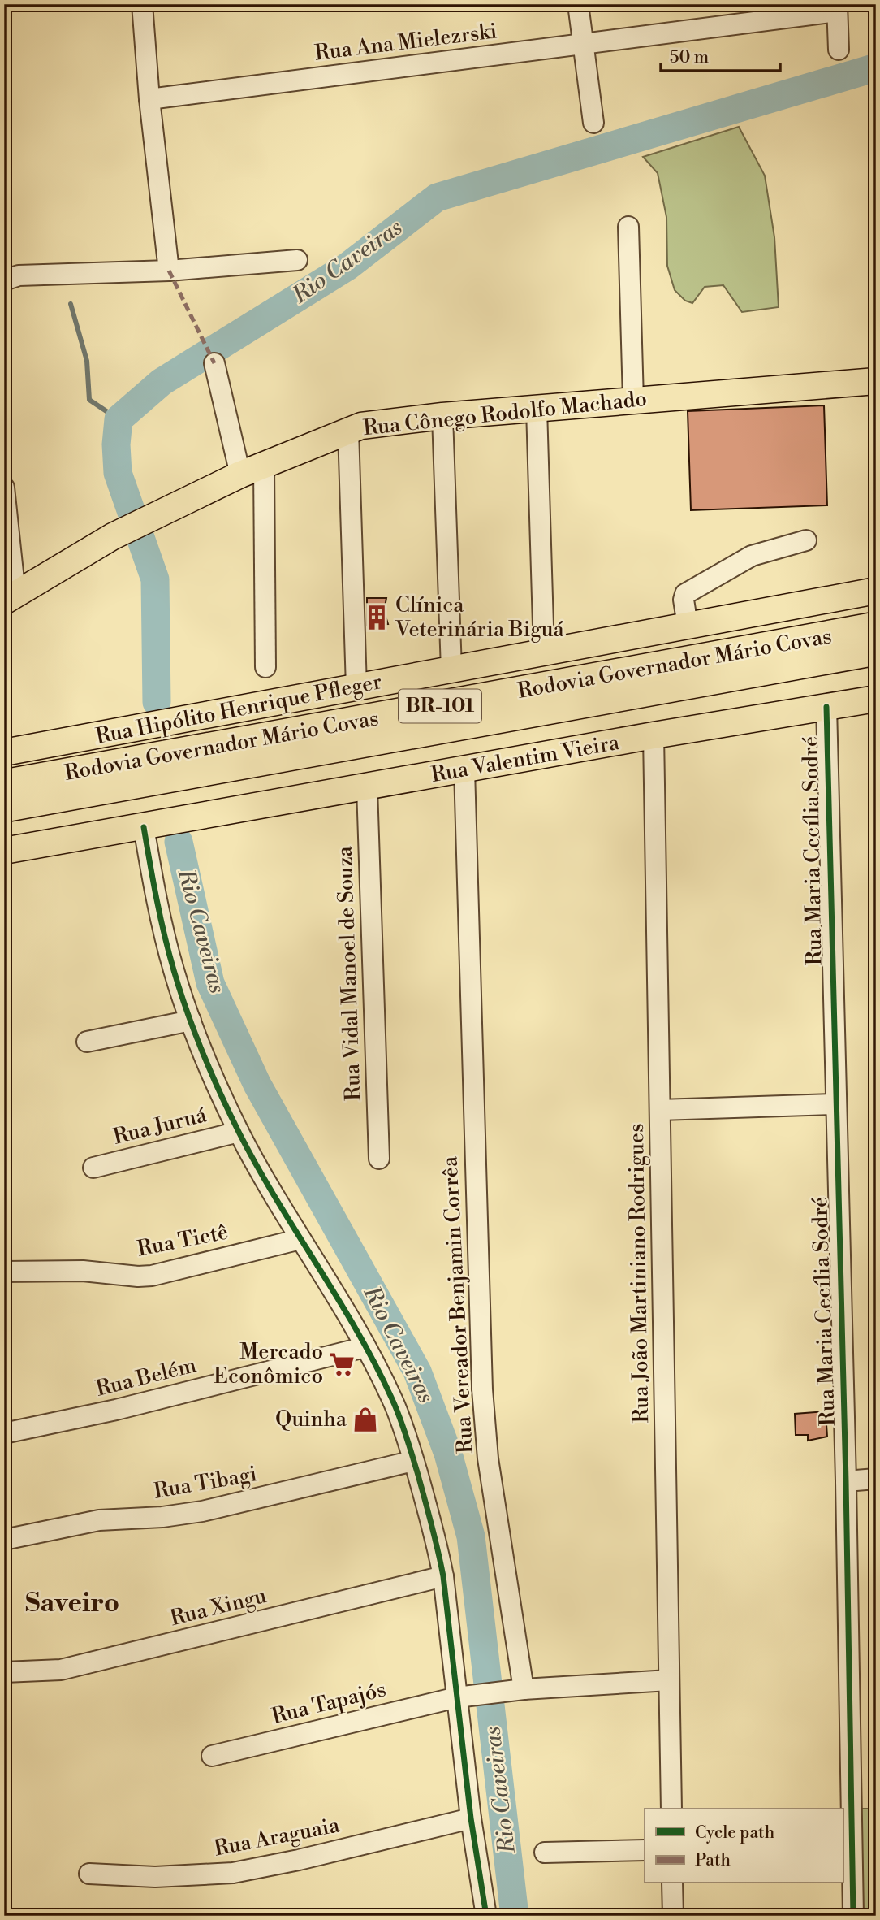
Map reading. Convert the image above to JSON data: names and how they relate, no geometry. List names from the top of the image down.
{
  "streets": {
    "highway": ["Rodovia Governador Mário Covas", "BR-101"],
    "main road": ["Rua Cônego Rodolfo Machado", "Rua Hipólito Henrique Pfleger", "Rua Valentim Vieira"],
    "street": [
      "Rua Ana Mielezrski",
      "Rua Maria Cecília Sodré",
      "Rua Vidal Manoel de Souza",
      "Rua Juruá",
      "Rua Tietê",
      "Rua João Martiniano Rodrigues",
      "Rua Vereador Benjamin Corrêa",
      "Rua Belém",
      "Rua Tibagi",
      "Rua Xingu",
      "Rua Tapajós",
      "Rua Araguaia"
    ]
  },
  "crossings": [
    ["Rua Valentim Vieira", "Rua Maria Cecília Sodré"],
    ["Rua Valentim Vieira", "Rua Vidal Manoel de Souza"],
    ["Rua Valentim Vieira", "Rua João Martiniano Rodrigues"],
    ["Rua Valentim Vieira", "Rua Vereador Benjamin Corrêa"],
    ["Rua Vereador Benjamin Corrêa", "Rua Tapajós"]
  ],
  "districts": ["Saveiro"],
  "water": ["Rio Caveiras"],
  "places": {
    "building": ["Clínica Veterinária Biguá"],
    "supermarket": ["Mercado Econômico"],
    "shop": ["Quinha"]
  },
  "legend": ["Cycle path", "Path"],
  "scale_bar": "50 m"
}
